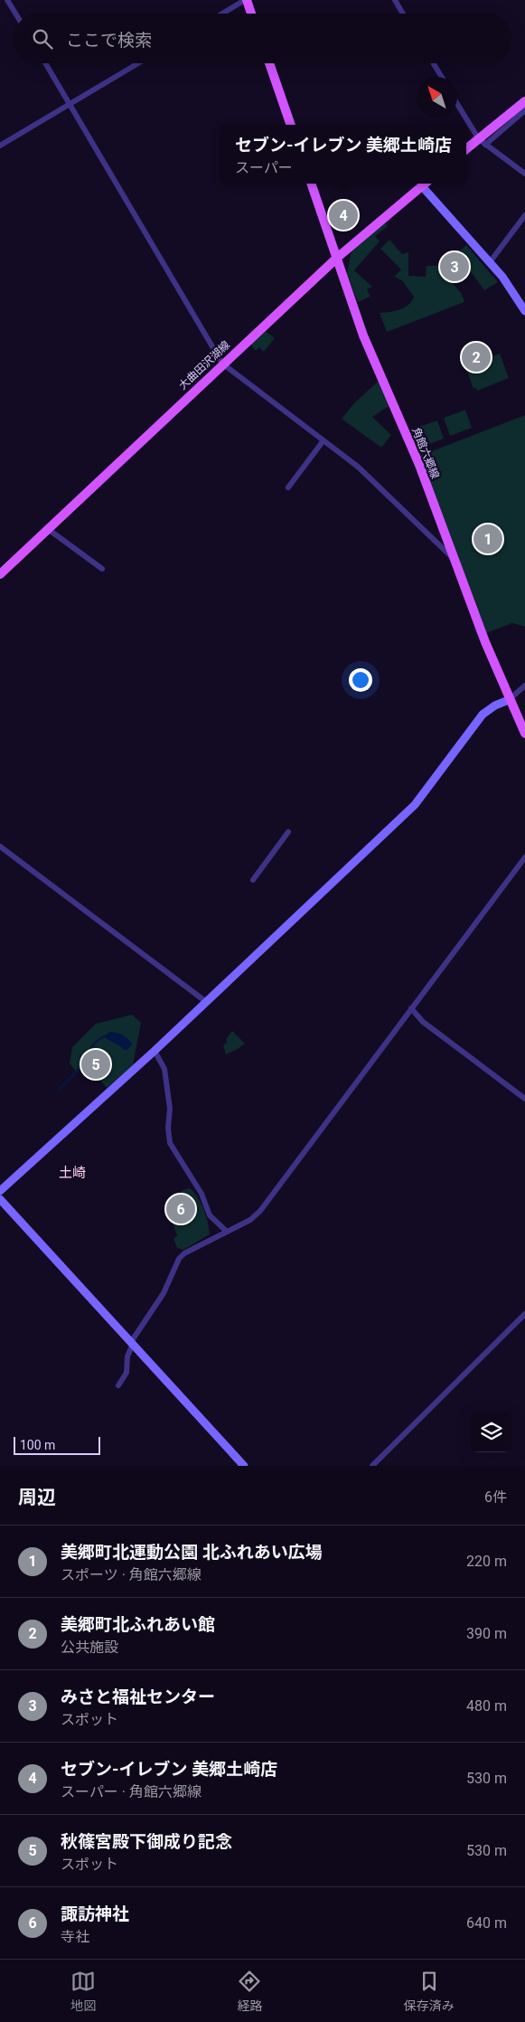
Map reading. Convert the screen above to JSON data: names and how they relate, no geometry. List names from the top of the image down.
{
  "streets": {
    "main road": ["大曲田沢湖線", "角館六郷線"]
  },
  "crossings": [
    ["大曲田沢湖線", "角館六郷線"]
  ],
  "districts": ["土崎"],
  "scale_bar": "100 m",
  "north": "top left",
  "page": {
    "search": "ここで検索",
    "popup": ["セブン-イレブン 美郷土崎店", "スーパー"],
    "pins": [
      "4",
      "3",
      "2",
      "1",
      "5",
      "6"
    ],
    "scale": "100 m",
    "heading": ["周辺", "6件"],
    "list": [
      {
        "mark": "1",
        "name": "美郷町北運動公園 北ふれあい広場",
        "note": "スポーツ · 角館六郷線",
        "value": "220 m"
      },
      {
        "mark": "2",
        "name": "美郷町北ふれあい館",
        "note": "公共施設",
        "value": "390 m"
      },
      {
        "mark": "3",
        "name": "みさと福祉センター",
        "note": "スポット",
        "value": "480 m"
      },
      {
        "mark": "4",
        "name": "セブン-イレブン 美郷土崎店",
        "note": "スーパー · 角館六郷線",
        "value": "530 m"
      },
      {
        "mark": "5",
        "name": "秋篠宮殿下御成り記念",
        "note": "スポット",
        "value": "530 m"
      },
      {
        "mark": "6",
        "name": "諏訪神社",
        "note": "寺社",
        "value": "640 m"
      }
    ],
    "nav": ["地図", "経路", "保存済み"]
  }
}
